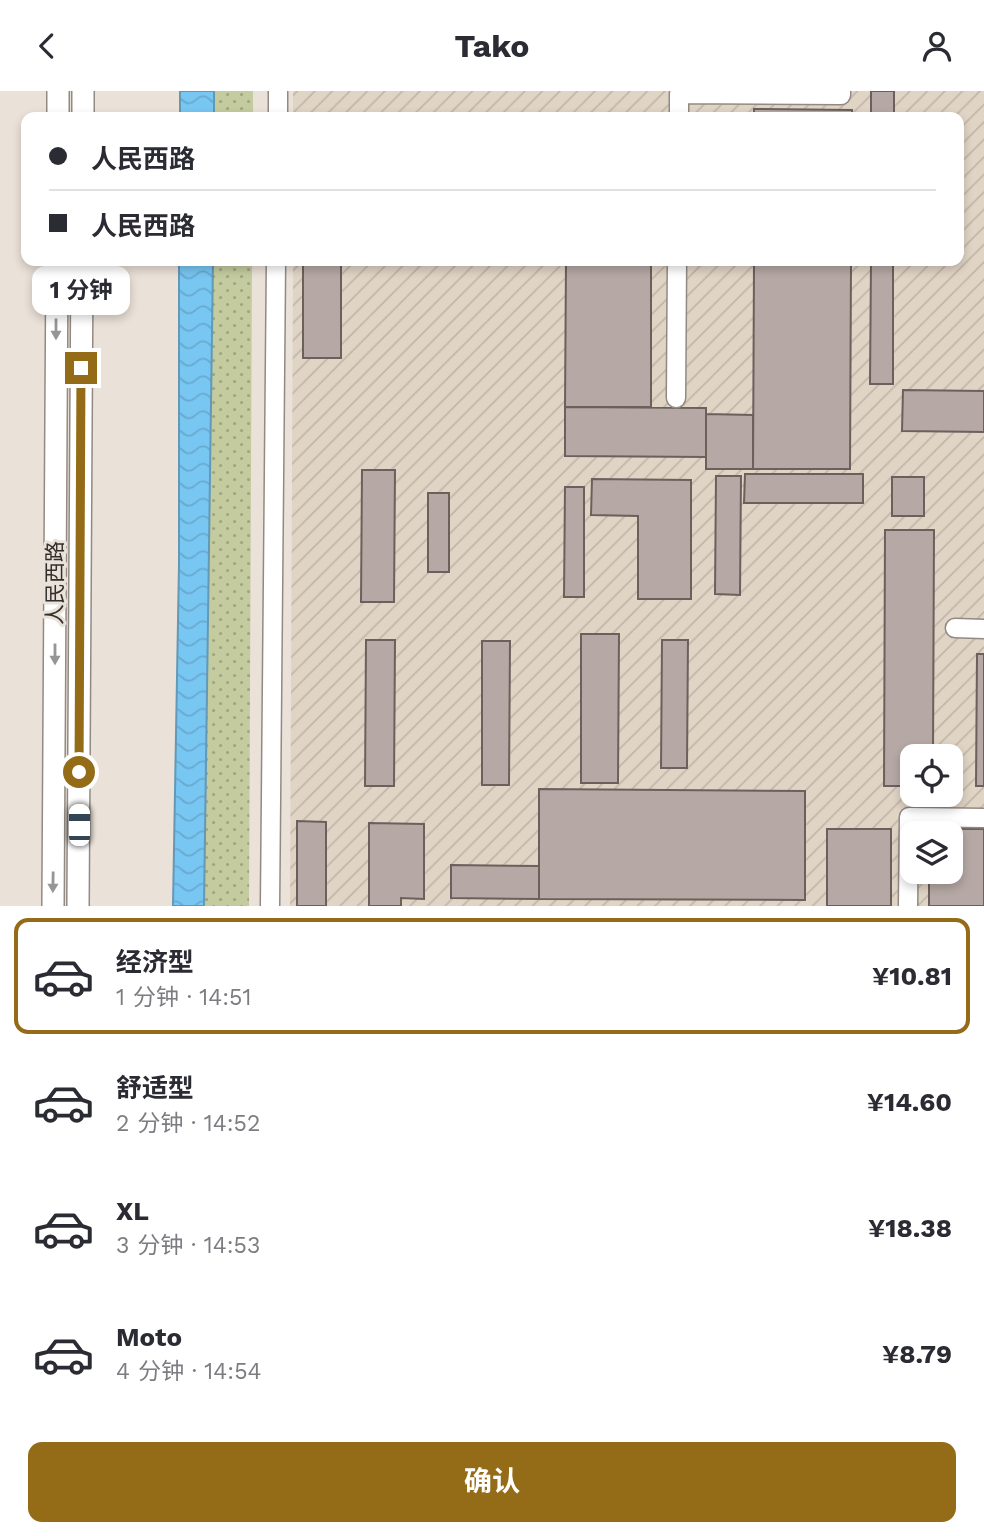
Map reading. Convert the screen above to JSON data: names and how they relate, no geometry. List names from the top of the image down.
{
  "streets": {
    "main road": ["人民西路"]
  },
  "page": {
    "header": "Tako",
    "banner": ["人民西路", "人民西路"],
    "bubble": "1 分钟",
    "list": [
      {
        "name": "经济型",
        "note": "1 分钟 · 14:51",
        "value": "¥10.81"
      },
      {
        "name": "舒适型",
        "note": "2 分钟 · 14:52",
        "value": "¥14.60"
      },
      {
        "name": "XL",
        "note": "3 分钟 · 14:53",
        "value": "¥18.38"
      },
      {
        "name": "Moto",
        "note": "4 分钟 · 14:54",
        "value": "¥8.79"
      }
    ],
    "buttons": "确认"
  }
}
